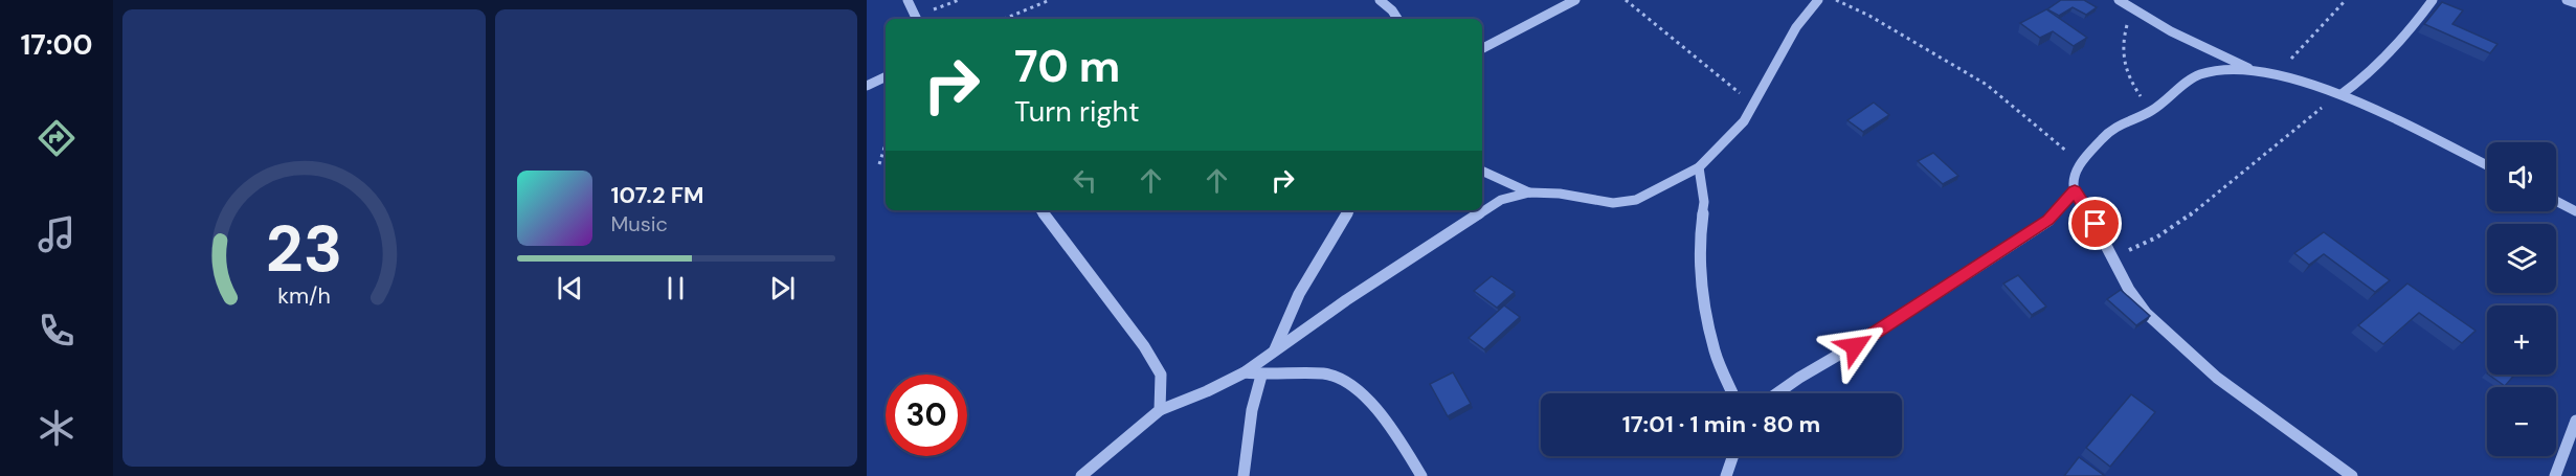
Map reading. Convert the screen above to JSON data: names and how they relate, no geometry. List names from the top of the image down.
{
  "page": {
    "tabs": "17:00",
    "turn": ["70 m", "Turn right"],
    "map_buttons": ["+", "−"],
    "song": ["107.2 FM", "Music"],
    "limit": "30",
    "trip": "17:01 · 1 min · 80 m",
    "gauge": ["23", "km/h"]
  }
}
